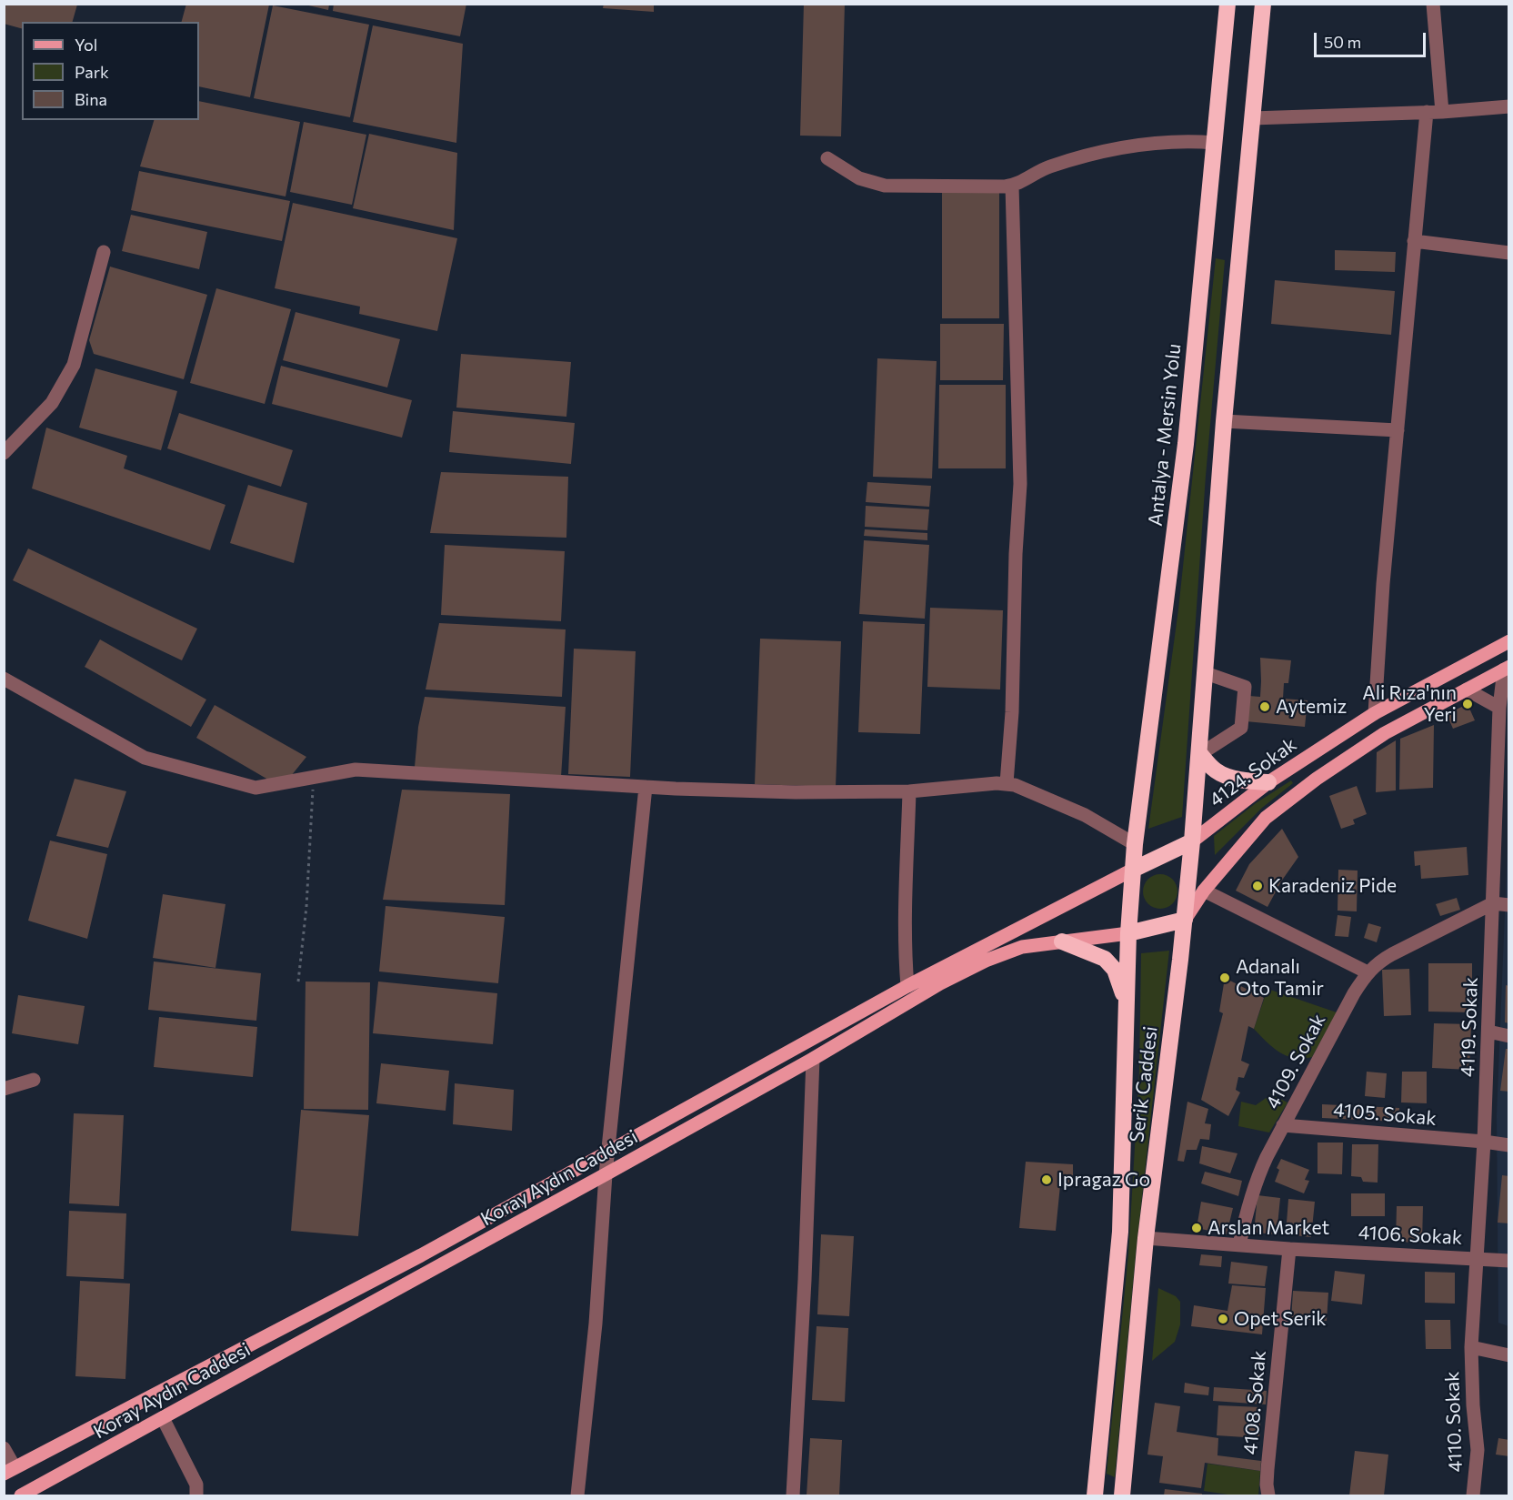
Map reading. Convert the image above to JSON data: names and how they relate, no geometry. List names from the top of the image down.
{
  "streets": {
    "highway": ["Antalya - Mersin Yolu", "Serik Caddesi"],
    "main road": ["4124. Sokak", "Koray Aydın Caddesi"],
    "street": [
      "4119. Sokak",
      "4109. Sokak",
      "4105. Sokak",
      "4106. Sokak",
      "4108. Sokak",
      "4110. Sokak"
    ]
  },
  "crossings": [
    ["Antalya - Mersin Yolu", "Serik Caddesi"],
    ["4124. Sokak", "Serik Caddesi"],
    ["4119. Sokak", "4109. Sokak"],
    ["4119. Sokak", "4105. Sokak"],
    ["4119. Sokak", "4106. Sokak"],
    ["4119. Sokak", "4110. Sokak"],
    ["4109. Sokak", "4105. Sokak"],
    ["4109. Sokak", "4106. Sokak"],
    ["Serik Caddesi", "Koray Aydın Caddesi"],
    ["Serik Caddesi", "4106. Sokak"],
    ["4106. Sokak", "4108. Sokak"]
  ],
  "places": [
    "Ali Rıza'nın Yeri",
    "Aytemiz",
    "Karadeniz Pide",
    "Adanalı Oto Tamir",
    "Ipragaz Go",
    "Arslan Market",
    "Opet Serik"
  ],
  "legend": ["Yol", "Park", "Bina"],
  "scale_bar": "50 m"
}
